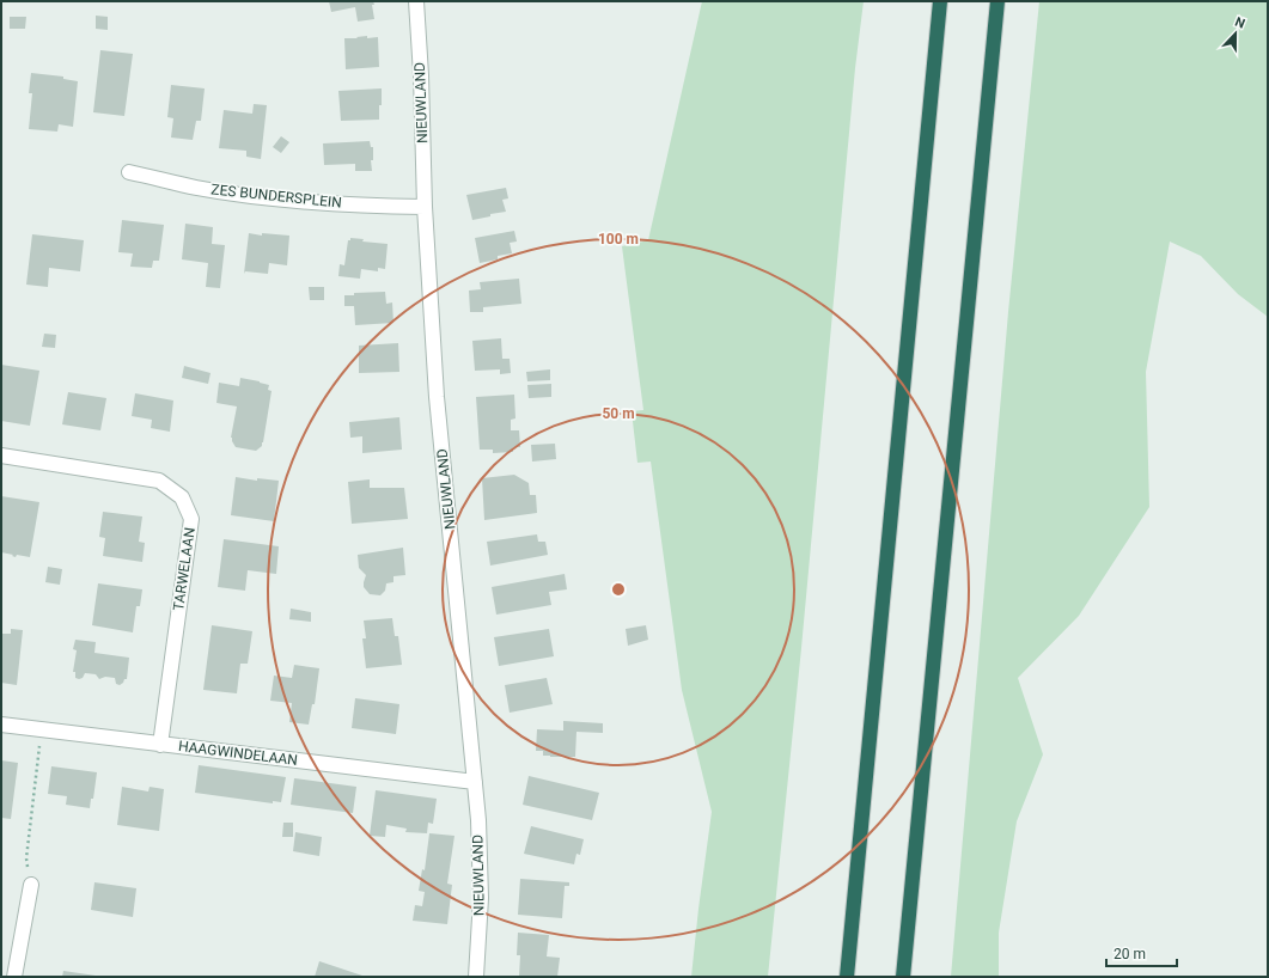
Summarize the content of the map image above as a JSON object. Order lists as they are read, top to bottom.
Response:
{
  "streets": {
    "street": [
      "NIEUWLAND",
      "ZES BUNDERSPLEIN",
      "TARWELAAN",
      "HAAGWINDELAAN"
    ]
  },
  "crossings": [
    ["NIEUWLAND", "ZES BUNDERSPLEIN"],
    ["NIEUWLAND", "HAAGWINDELAAN"],
    ["TARWELAAN", "HAAGWINDELAAN"]
  ],
  "scale_bar": "20 m",
  "north": "top",
  "rings": ["100 m", "50 m"]
}
